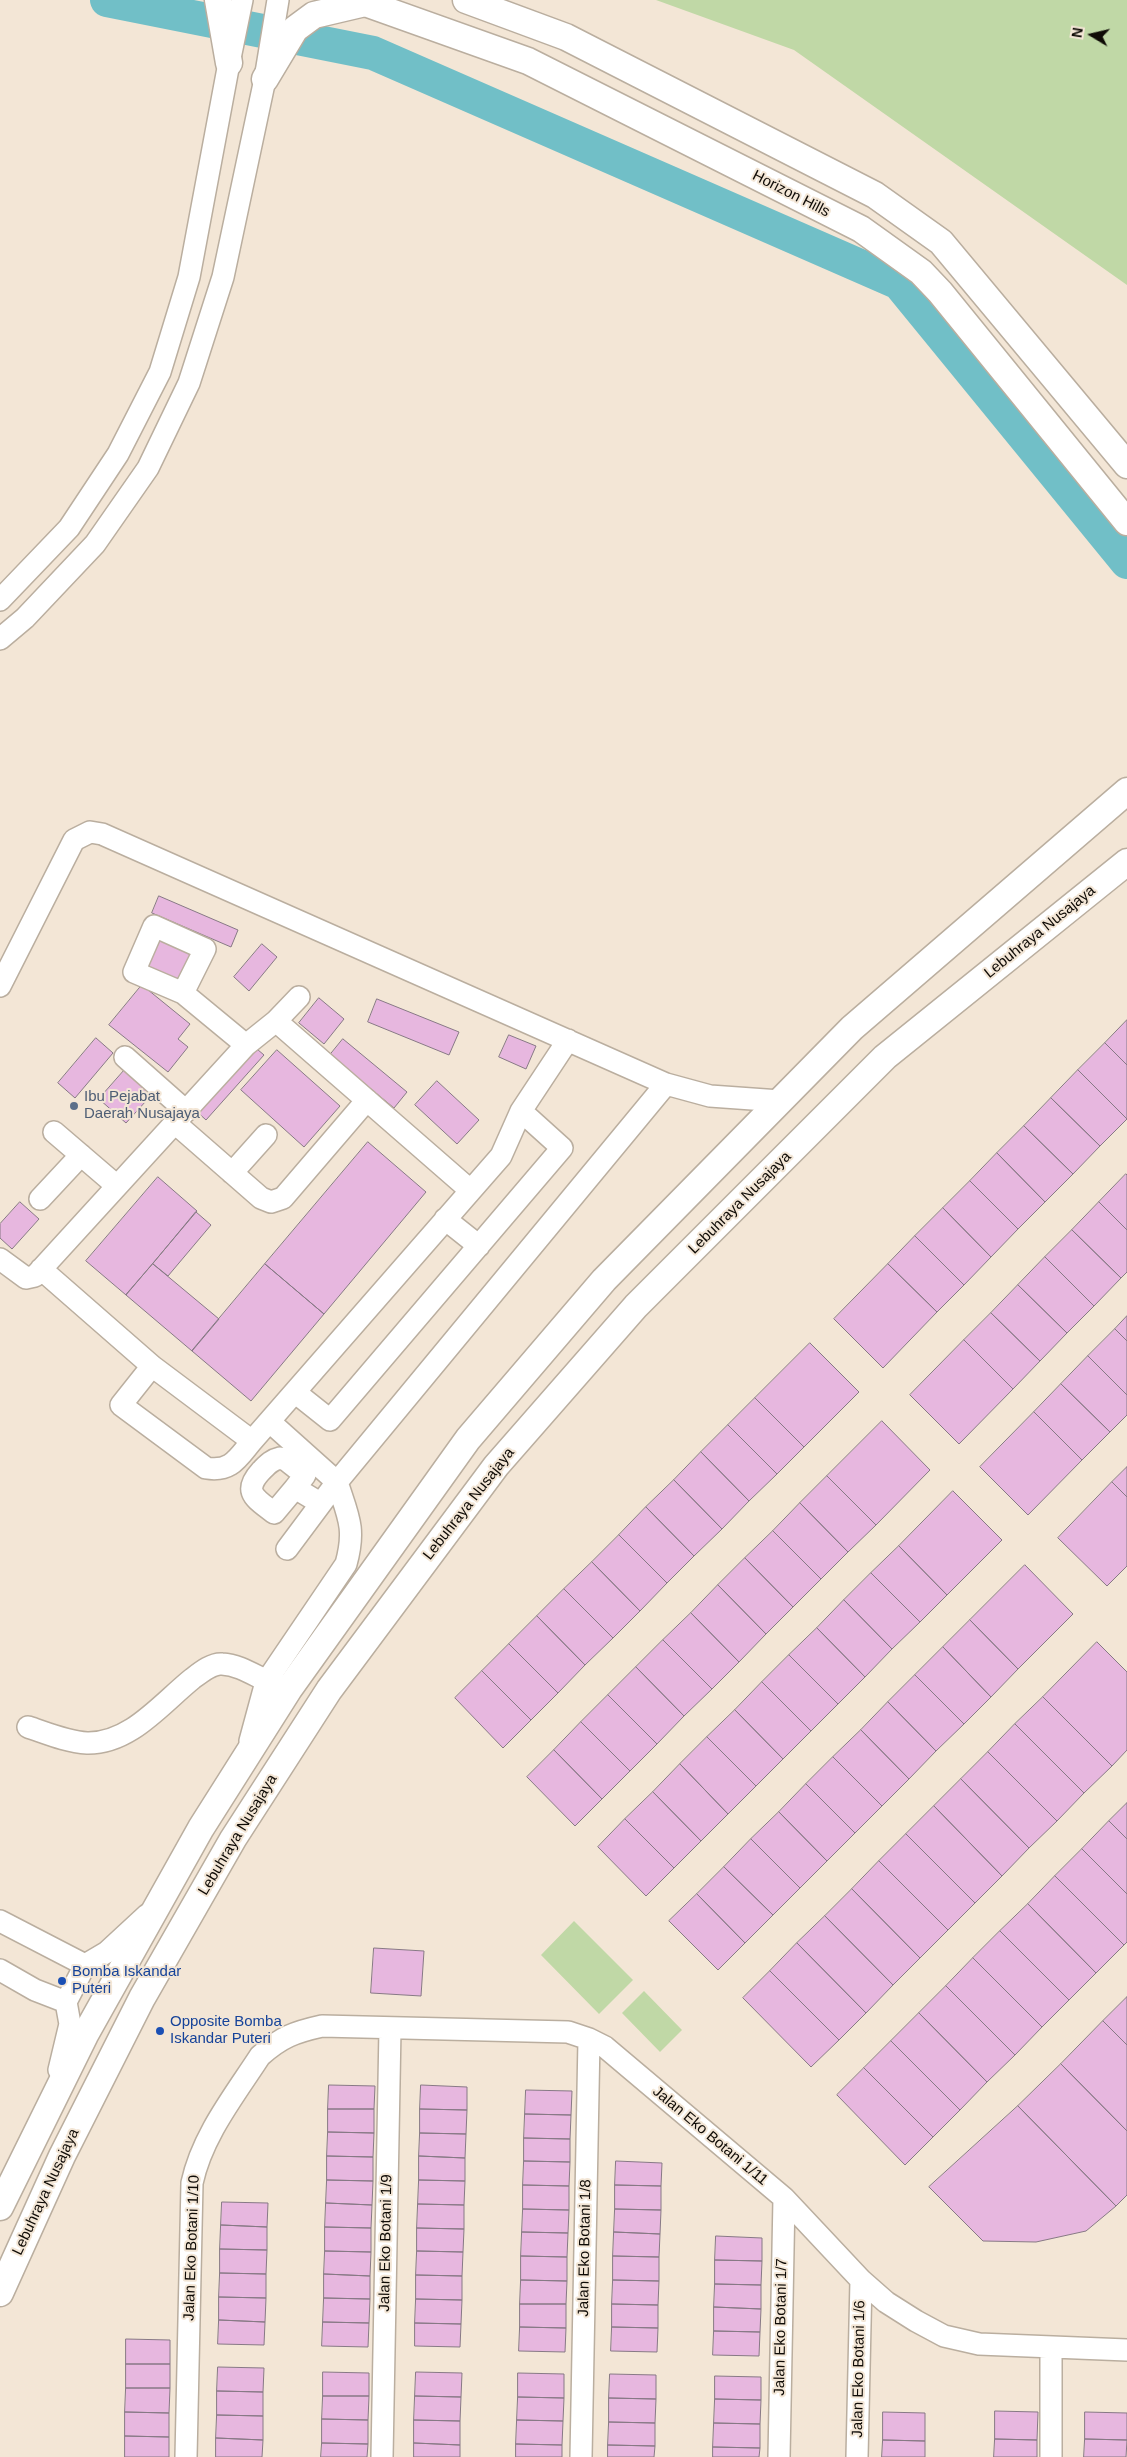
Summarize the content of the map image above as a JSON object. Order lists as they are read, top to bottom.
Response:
{
  "streets": {
    "main road": ["Horizon Hills", "Lebuhraya Nusajaya"],
    "street": [
      "Jalan Eko Botani 1/11",
      "Jalan Eko Botani 1/9",
      "Jalan Eko Botani 1/10",
      "Jalan Eko Botani 1/8",
      "Jalan Eko Botani 1/7",
      "Jalan Eko Botani 1/6"
    ]
  },
  "crossings": [
    ["Jalan Eko Botani 1/11", "Jalan Eko Botani 1/9"],
    ["Jalan Eko Botani 1/11", "Jalan Eko Botani 1/10"],
    ["Jalan Eko Botani 1/11", "Jalan Eko Botani 1/8"],
    ["Jalan Eko Botani 1/11", "Jalan Eko Botani 1/7"],
    ["Jalan Eko Botani 1/11", "Jalan Eko Botani 1/6"]
  ],
  "places": ["Ibu Pejabat Daerah Nusajaya", "Bomba Iskandar Puteri", "Opposite Bomba Iskandar Puteri"],
  "north": "left"
}
